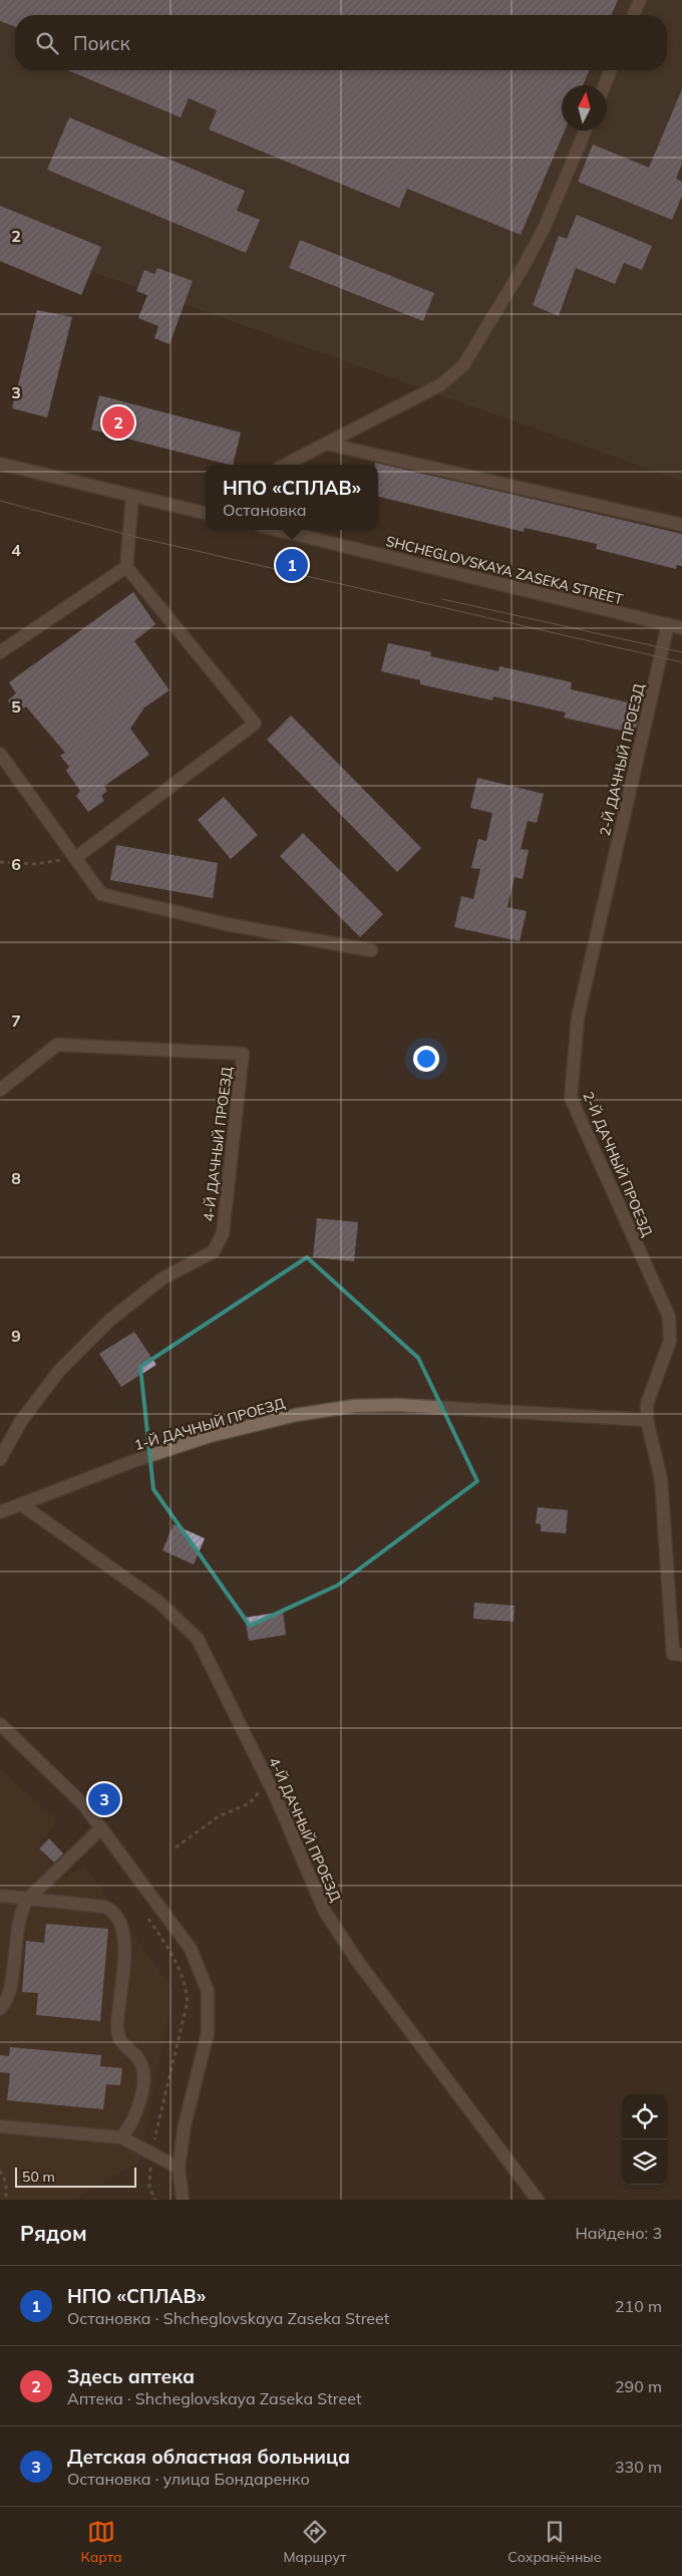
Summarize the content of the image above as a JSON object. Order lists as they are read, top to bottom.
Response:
{
  "streets": {
    "street": [
      "SHCHEGLOVSKAYA ZASEKA STREET",
      "2-Й ДАЧНЫЙ ПРОЕЗД",
      "4-Й ДАЧНЫЙ ПРОЕЗД",
      "1-Й ДАЧНЫЙ ПРОЕЗД"
    ]
  },
  "crossings": [
    ["SHCHEGLOVSKAYA ZASEKA STREET", "2-Й ДАЧНЫЙ ПРОЕЗД"],
    ["2-Й ДАЧНЫЙ ПРОЕЗД", "1-Й ДАЧНЫЙ ПРОЕЗД"],
    ["4-Й ДАЧНЫЙ ПРОЕЗД", "1-Й ДАЧНЫЙ ПРОЕЗД"]
  ],
  "scale_bar": "50 m",
  "north": "top",
  "page": {
    "search": "Поиск",
    "pins": ["2", "1", "3"],
    "popup": ["НПО «СПЛАВ»", "Остановка"],
    "scale": "50 m",
    "heading": ["Рядом", "Найдено: 3"],
    "list": [
      {
        "mark": "1",
        "name": "НПО «СПЛАВ»",
        "note": "Остановка · Shcheglovskaya Zaseka Street",
        "value": "210 m"
      },
      {
        "mark": "2",
        "name": "Здесь аптека",
        "note": "Аптека · Shcheglovskaya Zaseka Street",
        "value": "290 m"
      },
      {
        "mark": "3",
        "name": "Детская областная больница",
        "note": "Остановка · улица Бондаренко",
        "value": "330 m"
      }
    ],
    "nav": ["Карта", "Маршрут", "Сохранённые"]
  },
  "grid": {
    "rows": [
      "2",
      "3",
      "4",
      "5",
      "6",
      "7",
      "8",
      "9"
    ]
  }
}
